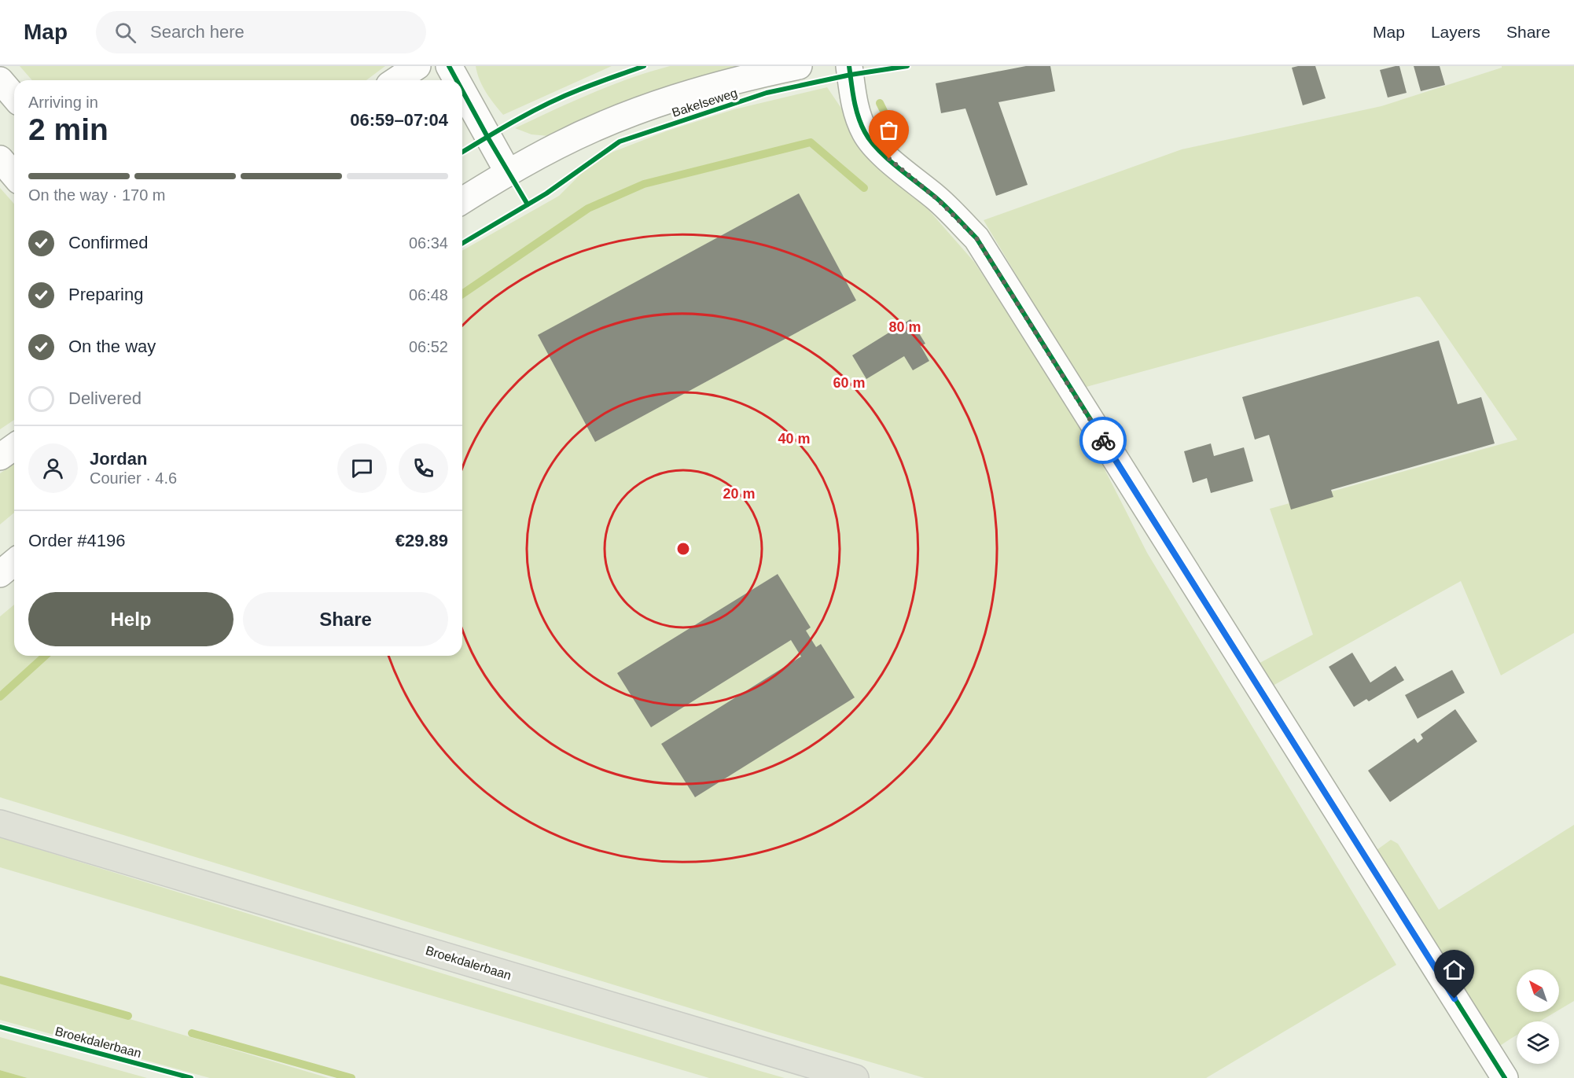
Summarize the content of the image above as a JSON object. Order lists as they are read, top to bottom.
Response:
{
  "streets": {
    "main road": ["Broekdalerbaan"],
    "street": ["Bakelseweg"]
  },
  "north": "top left",
  "page": {
    "header": "Map",
    "search": "Search here",
    "nav": ["Map", "Layers", "Share"],
    "heading": ["2 min", "Arriving in", "06:59–07:04"],
    "panel": [
      "Jordan",
      "Courier · 4.6",
      "Order #4196",
      "€29.89"
    ],
    "bar": "On the way · 170 m",
    "list": [
      ["Confirmed", "06:34"],
      ["Preparing", "06:48"],
      ["On the way", "06:52"],
      "Delivered"
    ],
    "buttons": ["Help", "Share"]
  },
  "rings": [
    "80 m",
    "60 m",
    "40 m",
    "20 m"
  ]
}
